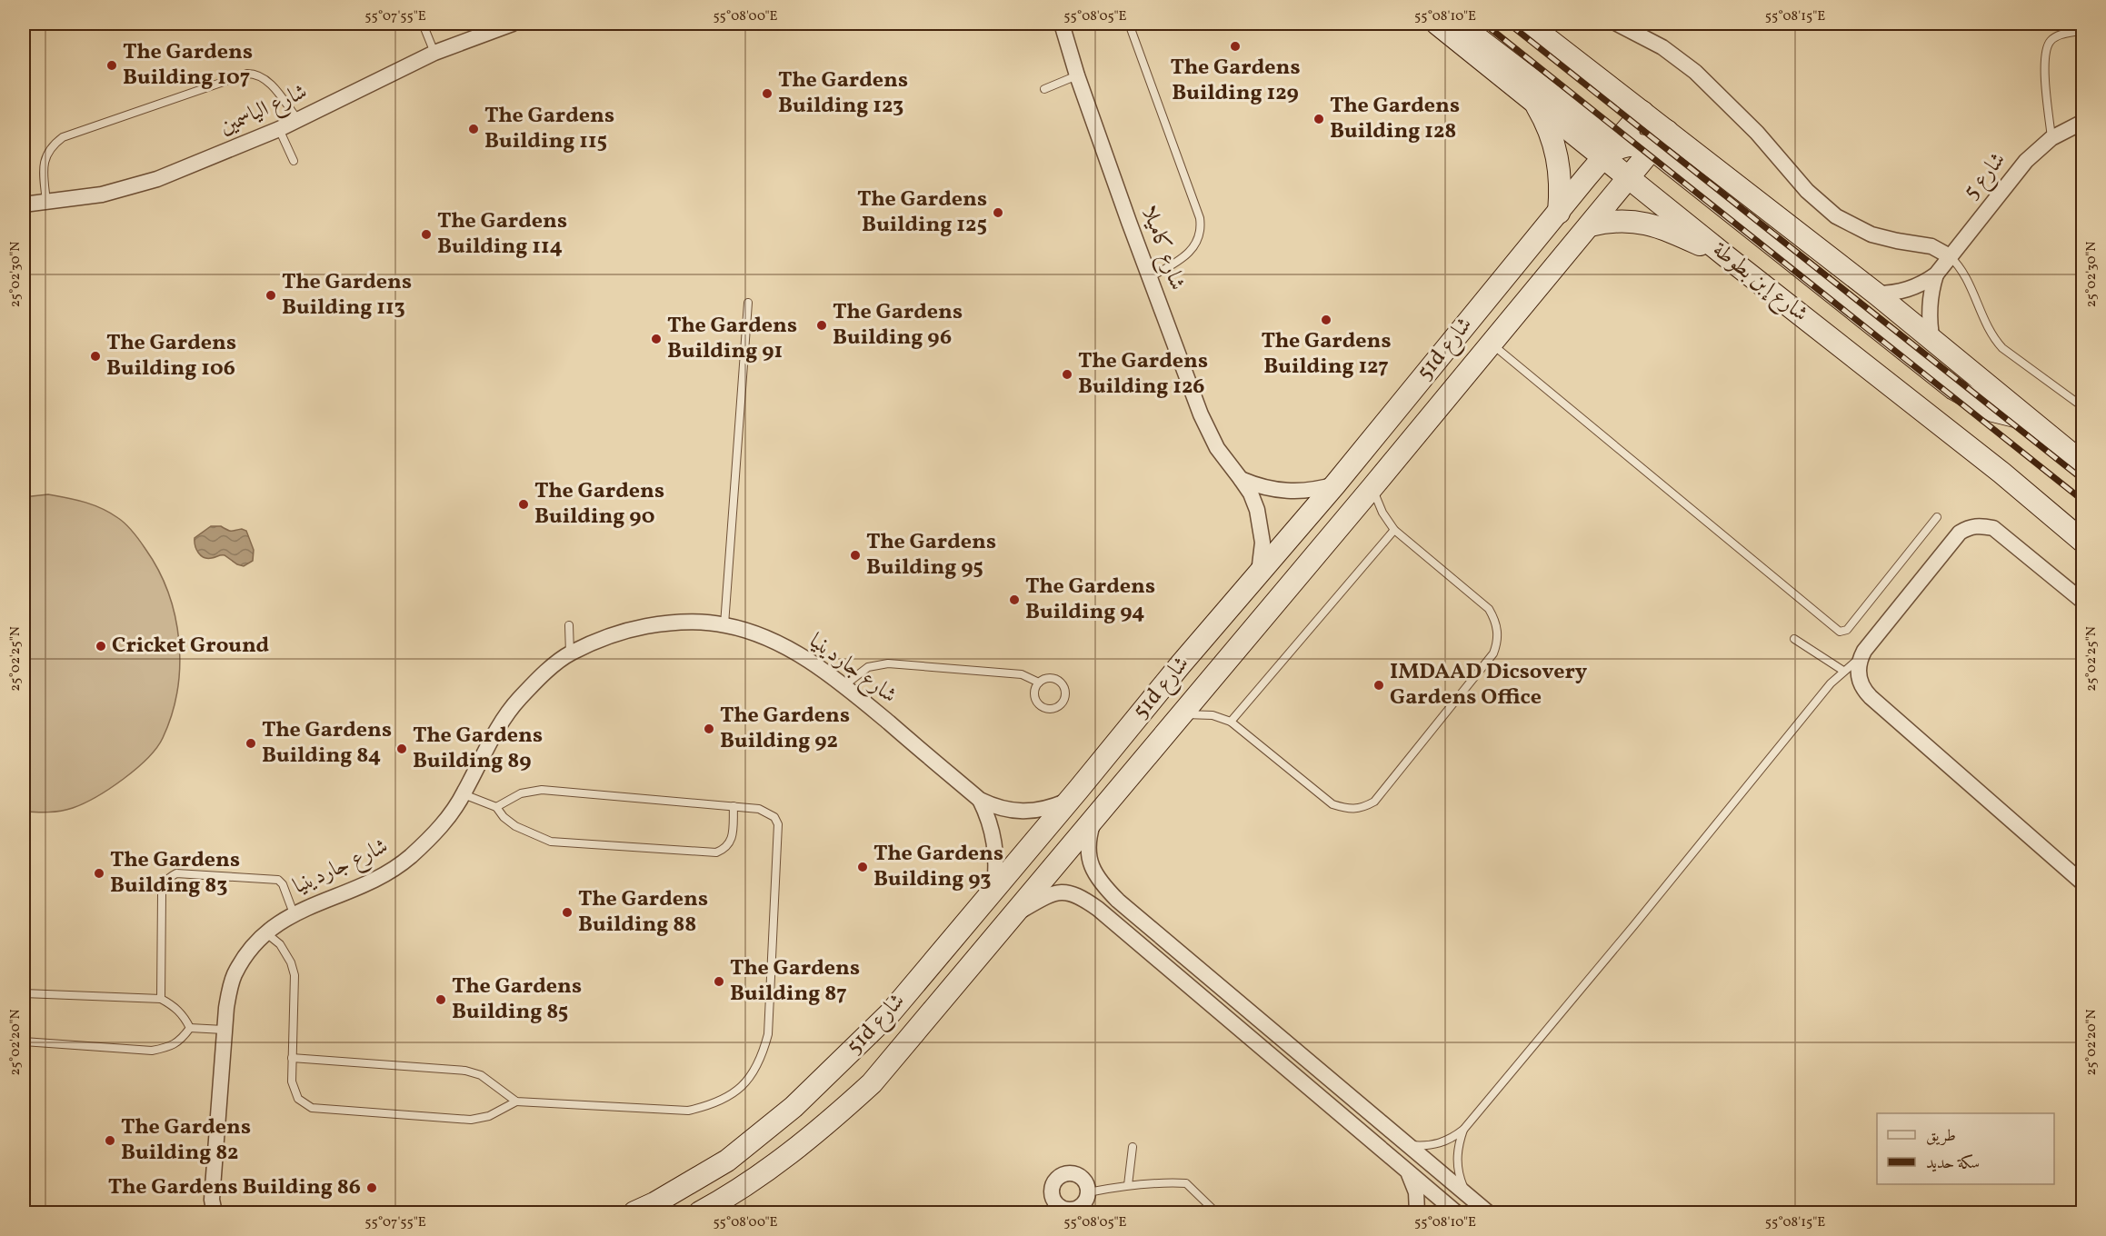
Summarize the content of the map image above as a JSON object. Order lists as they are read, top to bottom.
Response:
{
  "streets": {
    "street": [
      "شارع الياسمين",
      "شارع 5",
      "شارع كاميلا",
      "شارع إبن بطوطة",
      "51d شارع",
      "شارع جاردينيا"
    ]
  },
  "crossings": [
    ["شارع كاميلا", "51d شارع"],
    ["شارع إبن بطوطة", "51d شارع"],
    ["51d شارع", "شارع جاردينيا"]
  ],
  "places": [
    "The Gardens Building 129",
    "The Gardens Building 107",
    "The Gardens Building 123",
    "The Gardens Building 128",
    "The Gardens Building 115",
    "The Gardens Building 125",
    "The Gardens Building 114",
    "The Gardens Building 113",
    "The Gardens Building 127",
    "The Gardens Building 96",
    "The Gardens Building 91",
    "The Gardens Building 106",
    "The Gardens Building 126",
    "The Gardens Building 90",
    "The Gardens Building 95",
    "The Gardens Building 94",
    "Cricket Ground",
    "IMDAAD Dicsovery Gardens Office",
    "The Gardens Building 92",
    "The Gardens Building 84",
    "The Gardens Building 89",
    "The Gardens Building 93",
    "The Gardens Building 83",
    "The Gardens Building 88",
    "The Gardens Building 87",
    "The Gardens Building 85",
    "The Gardens Building 82",
    "The Gardens Building 86"
  ],
  "legend": ["طريق", "سكة حديد"],
  "coordinates": [
    "55°07'55\"E",
    "55°08'00\"E",
    "55°08'05\"E",
    "55°08'10\"E",
    "55°08'15\"E",
    "25°02'30\"N",
    "25°02'25\"N",
    "25°02'20\"N"
  ]
}
